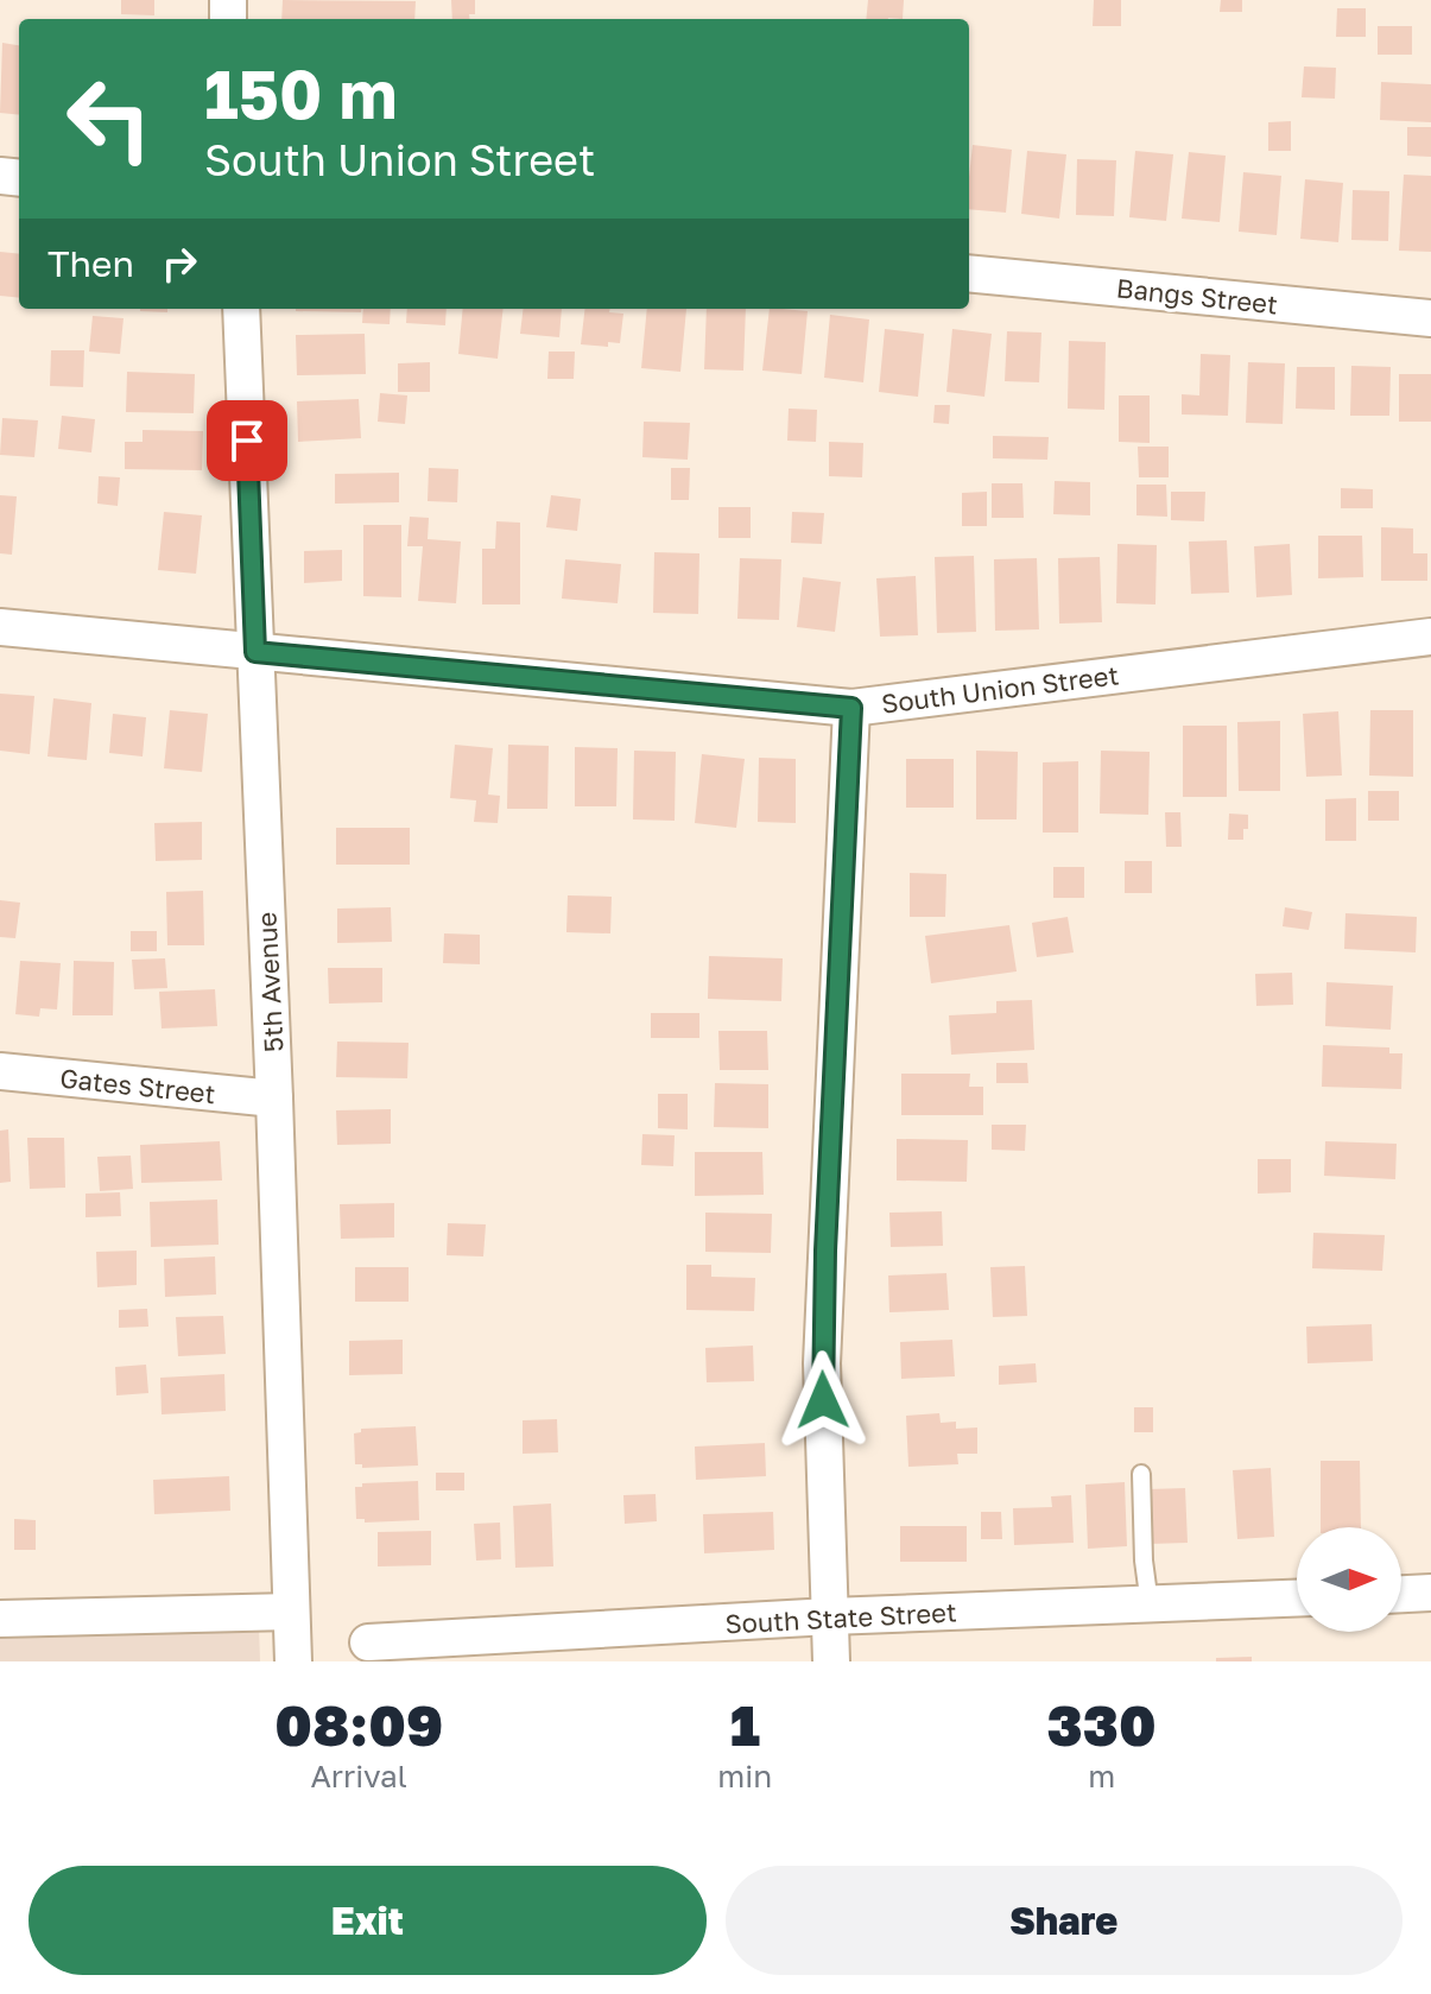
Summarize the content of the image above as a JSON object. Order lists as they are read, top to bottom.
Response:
{
  "streets": {
    "street": [
      "Bangs Street",
      "South Union Street",
      "5th Avenue",
      "Gates Street",
      "South State Street"
    ]
  },
  "crossings": [
    ["South Union Street", "5th Avenue"],
    ["5th Avenue", "Gates Street"]
  ],
  "north": "right",
  "page": {
    "turn": ["150 m", "South Union Street"],
    "then": "Then",
    "eta": [
      "08:09",
      "Arrival",
      "1",
      "min",
      "330",
      "m"
    ],
    "buttons": ["Exit", "Share"]
  }
}
